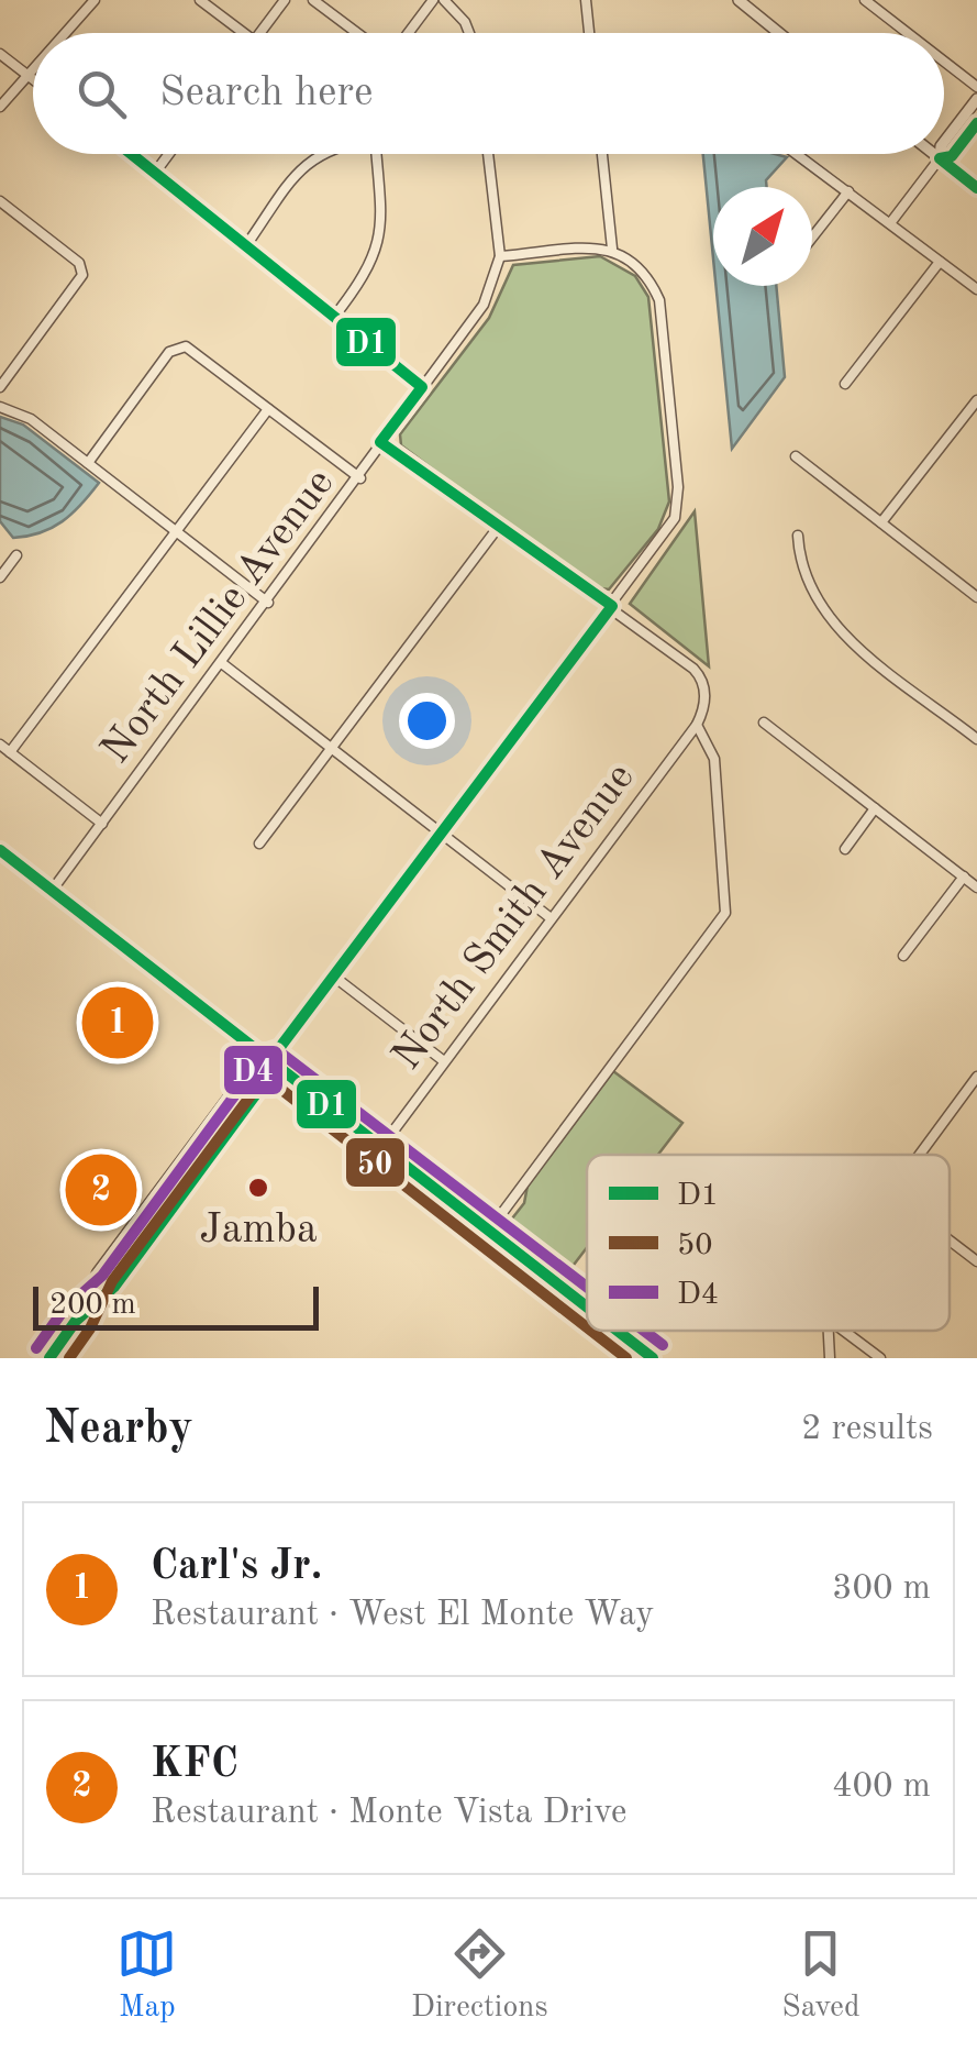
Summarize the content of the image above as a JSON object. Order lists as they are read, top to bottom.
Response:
{
  "streets": {
    "street": ["North Lillie Avenue", "North Smith Avenue"]
  },
  "places": ["Jamba"],
  "lines": ["transit line D1", "transit line D4", "transit line 50"],
  "legend": ["D1", "50", "D4"],
  "scale_bar": "200 m",
  "north": "top right",
  "page": {
    "search": "Search here",
    "pins": ["1", "2"],
    "scale": "200 m",
    "heading": ["Nearby", "2 results"],
    "list": [
      {
        "mark": "1",
        "name": "Carl's Jr.",
        "note": "Restaurant · West El Monte Way",
        "value": "300 m"
      },
      {
        "mark": "2",
        "name": "KFC",
        "note": "Restaurant · Monte Vista Drive",
        "value": "400 m"
      }
    ],
    "nav": ["Map", "Directions", "Saved"]
  }
}
